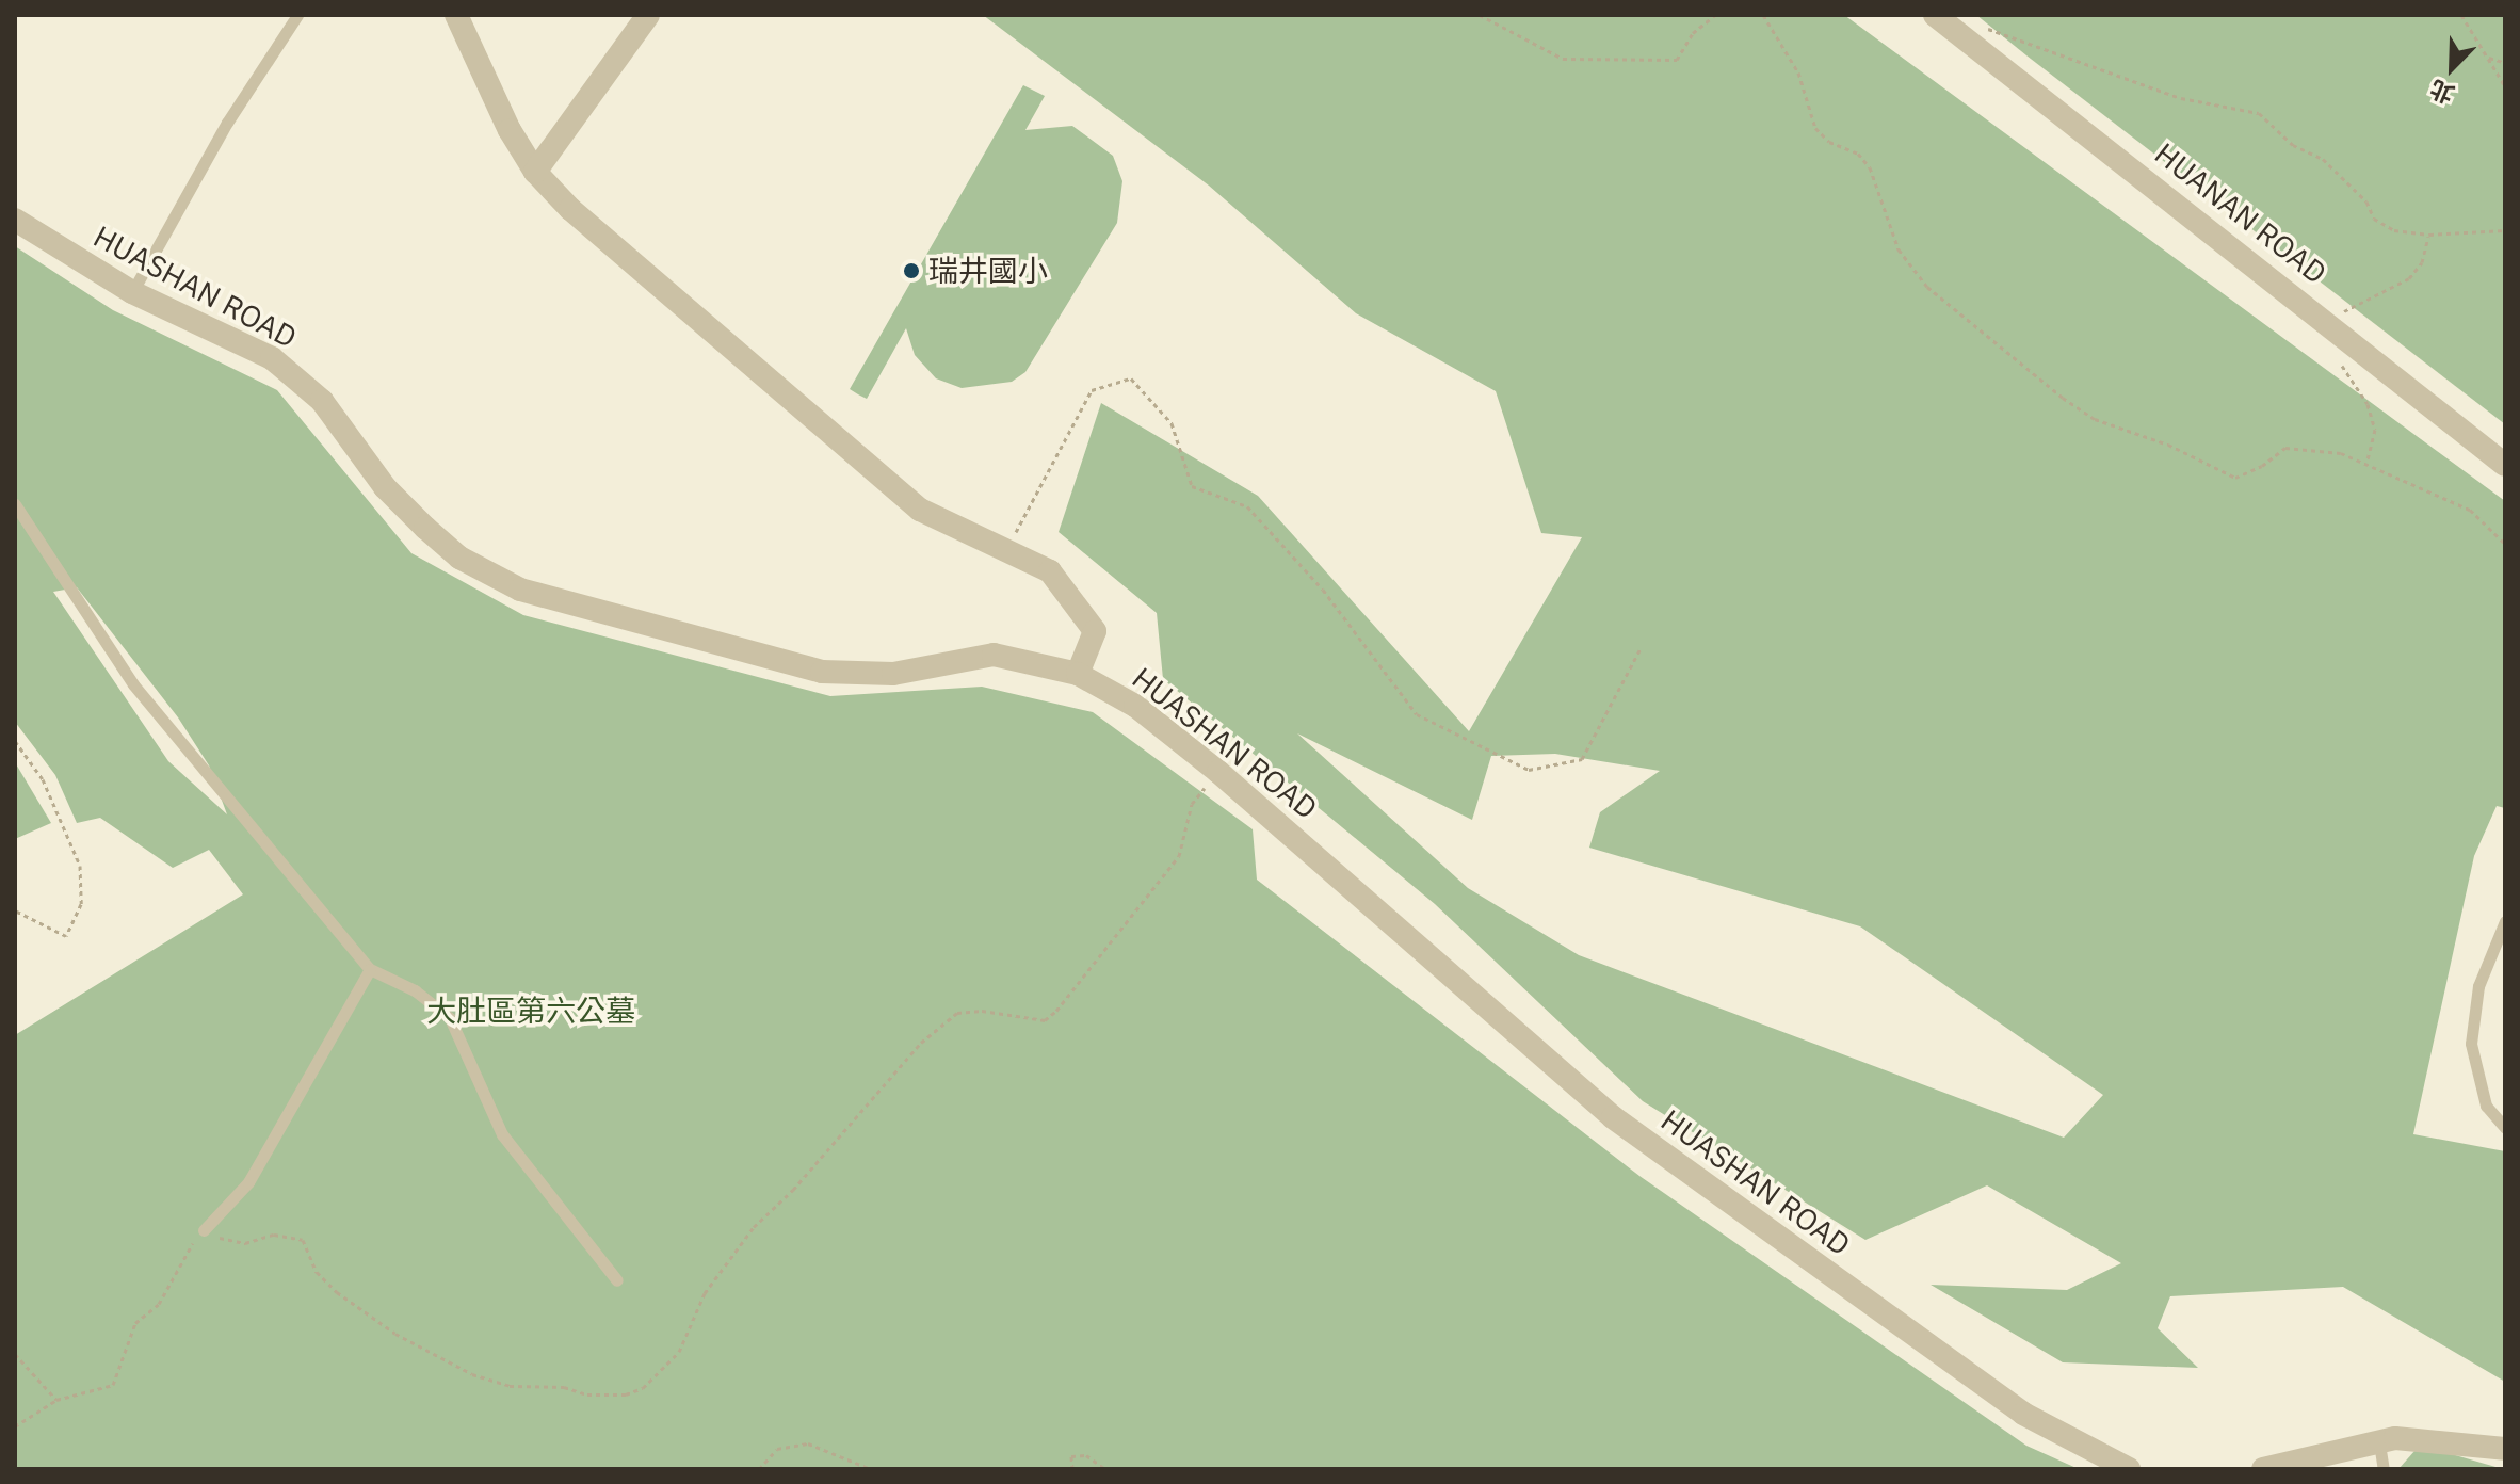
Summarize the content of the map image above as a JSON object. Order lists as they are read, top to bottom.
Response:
{
  "streets": {
    "street": ["HUANAN ROAD", "HUASHAN ROAD"]
  },
  "parks": ["大肚區第六公墓"],
  "places": ["瑞井國小"],
  "north": "bottom left"
}
